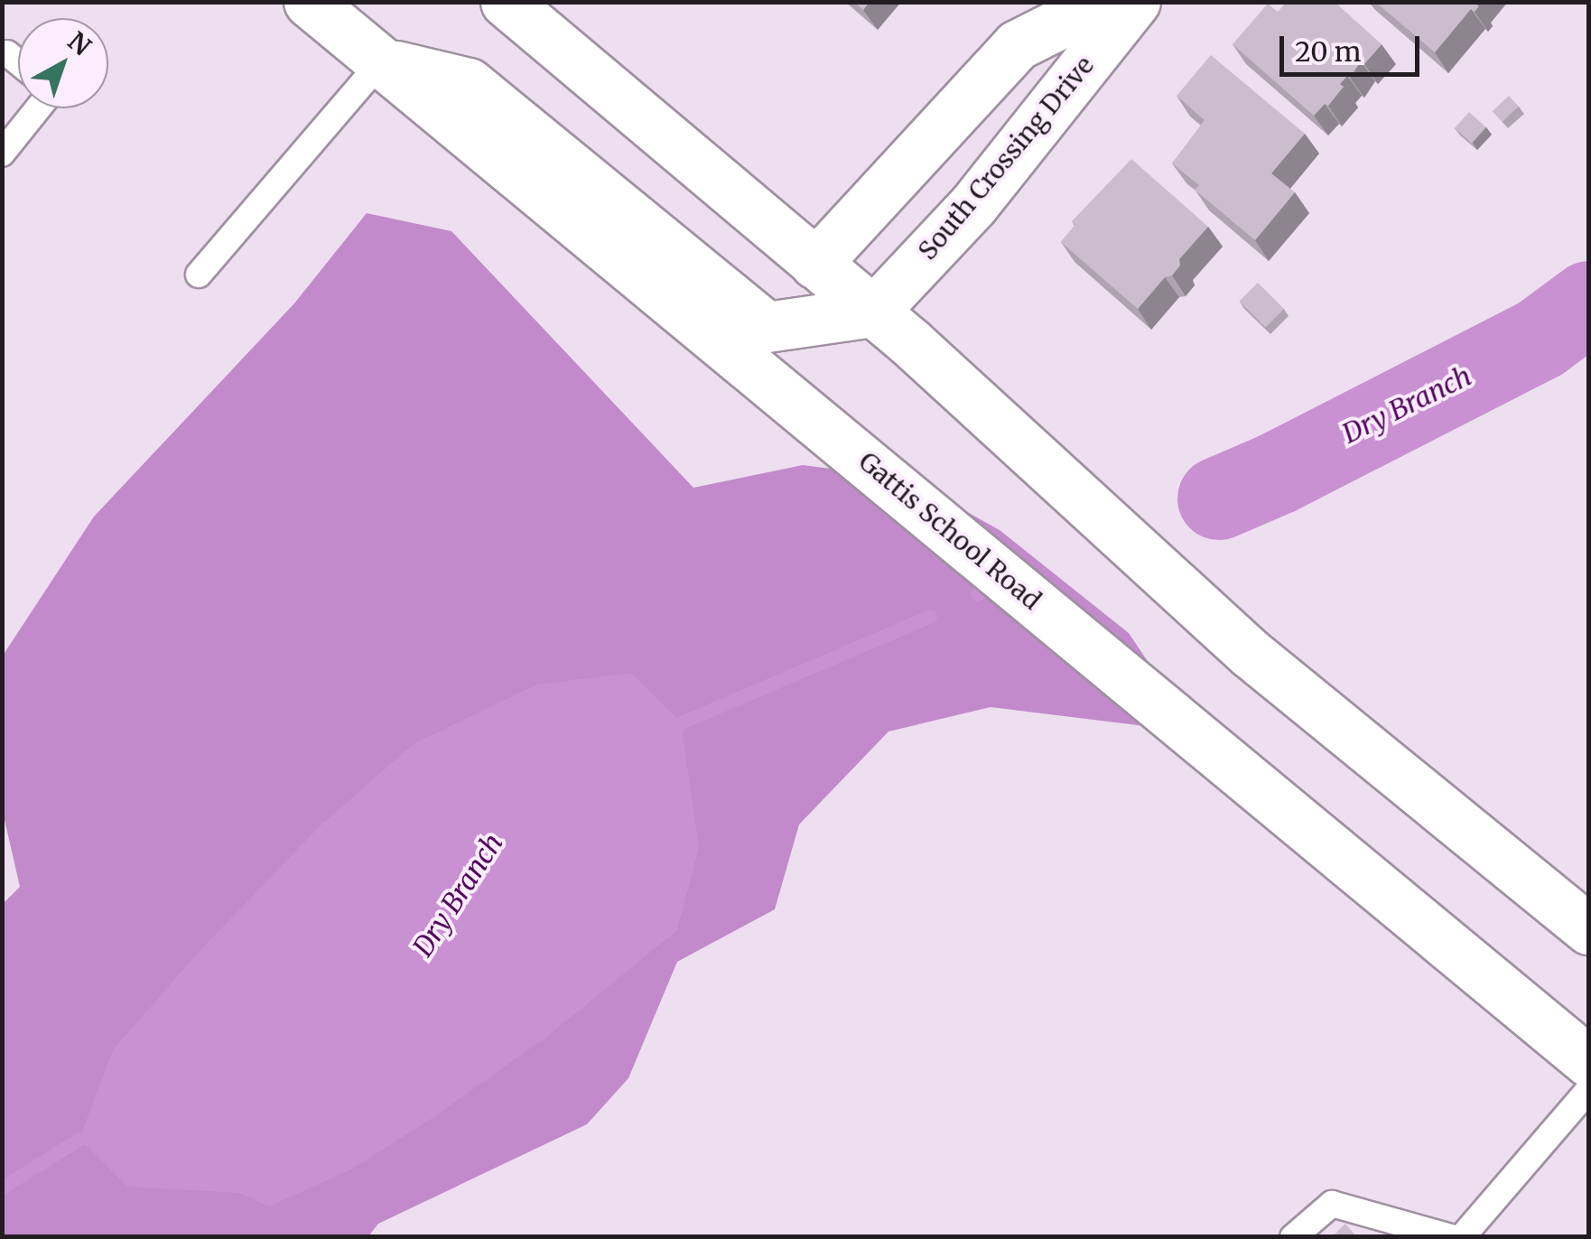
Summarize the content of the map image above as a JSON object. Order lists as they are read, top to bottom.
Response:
{
  "streets": {
    "main road": ["South Crossing Drive", "Gattis School Road"]
  },
  "water": ["Dry Branch"],
  "scale_bar": "20 m",
  "north": "top right"
}
